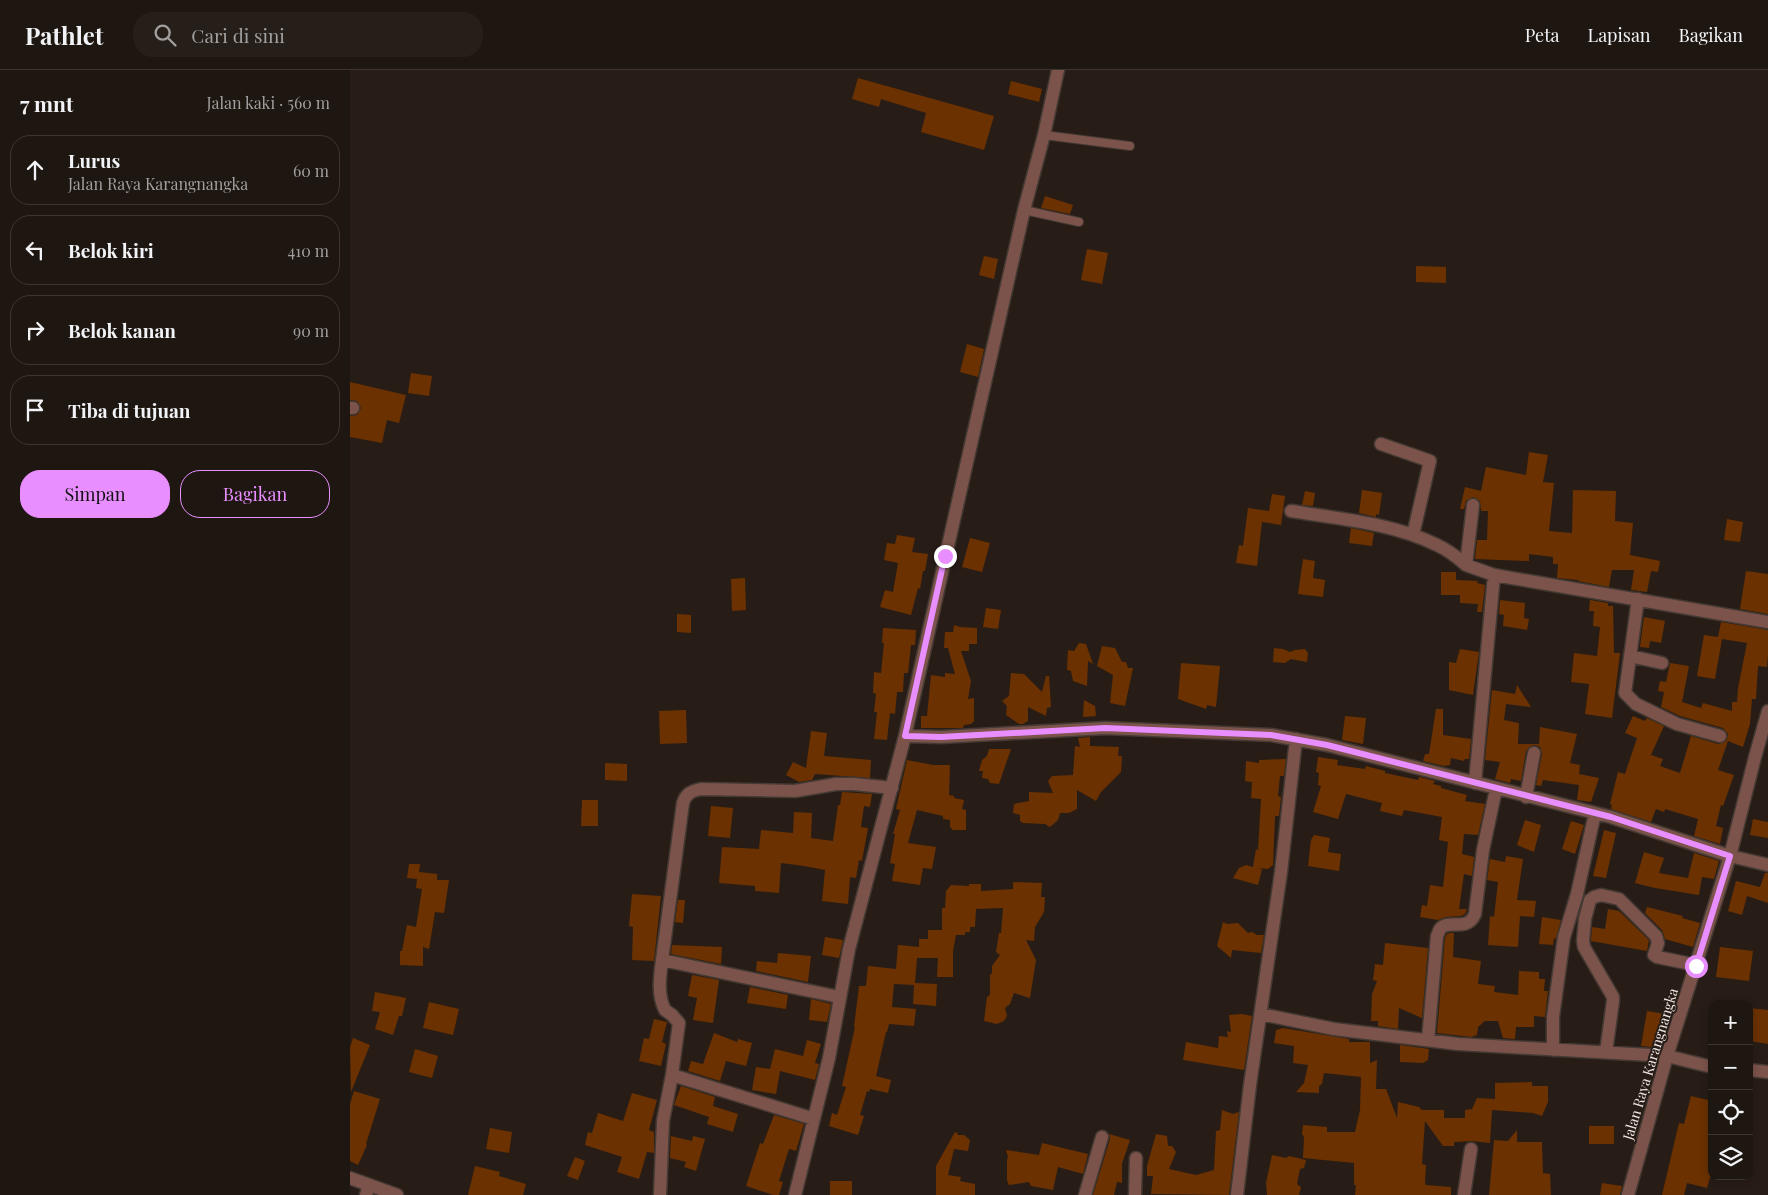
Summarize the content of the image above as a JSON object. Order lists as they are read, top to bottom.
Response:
{
  "streets": {
    "street": ["Jalan Raya Karangnangka"]
  },
  "page": {
    "header": "Pathlet",
    "search": "Cari di sini",
    "nav": ["Peta", "Lapisan", "Bagikan"],
    "heading": ["7 mnt", "Jalan kaki · 560 m"],
    "list": [
      ["Lurus", "Jalan Raya Karangnangka", "60 m"],
      ["Belok kiri", "410 m"],
      ["Belok kanan", "90 m"],
      "Tiba di tujuan"
    ],
    "buttons": ["Simpan", "Bagikan"],
    "map_buttons": ["+", "−"]
  }
}
